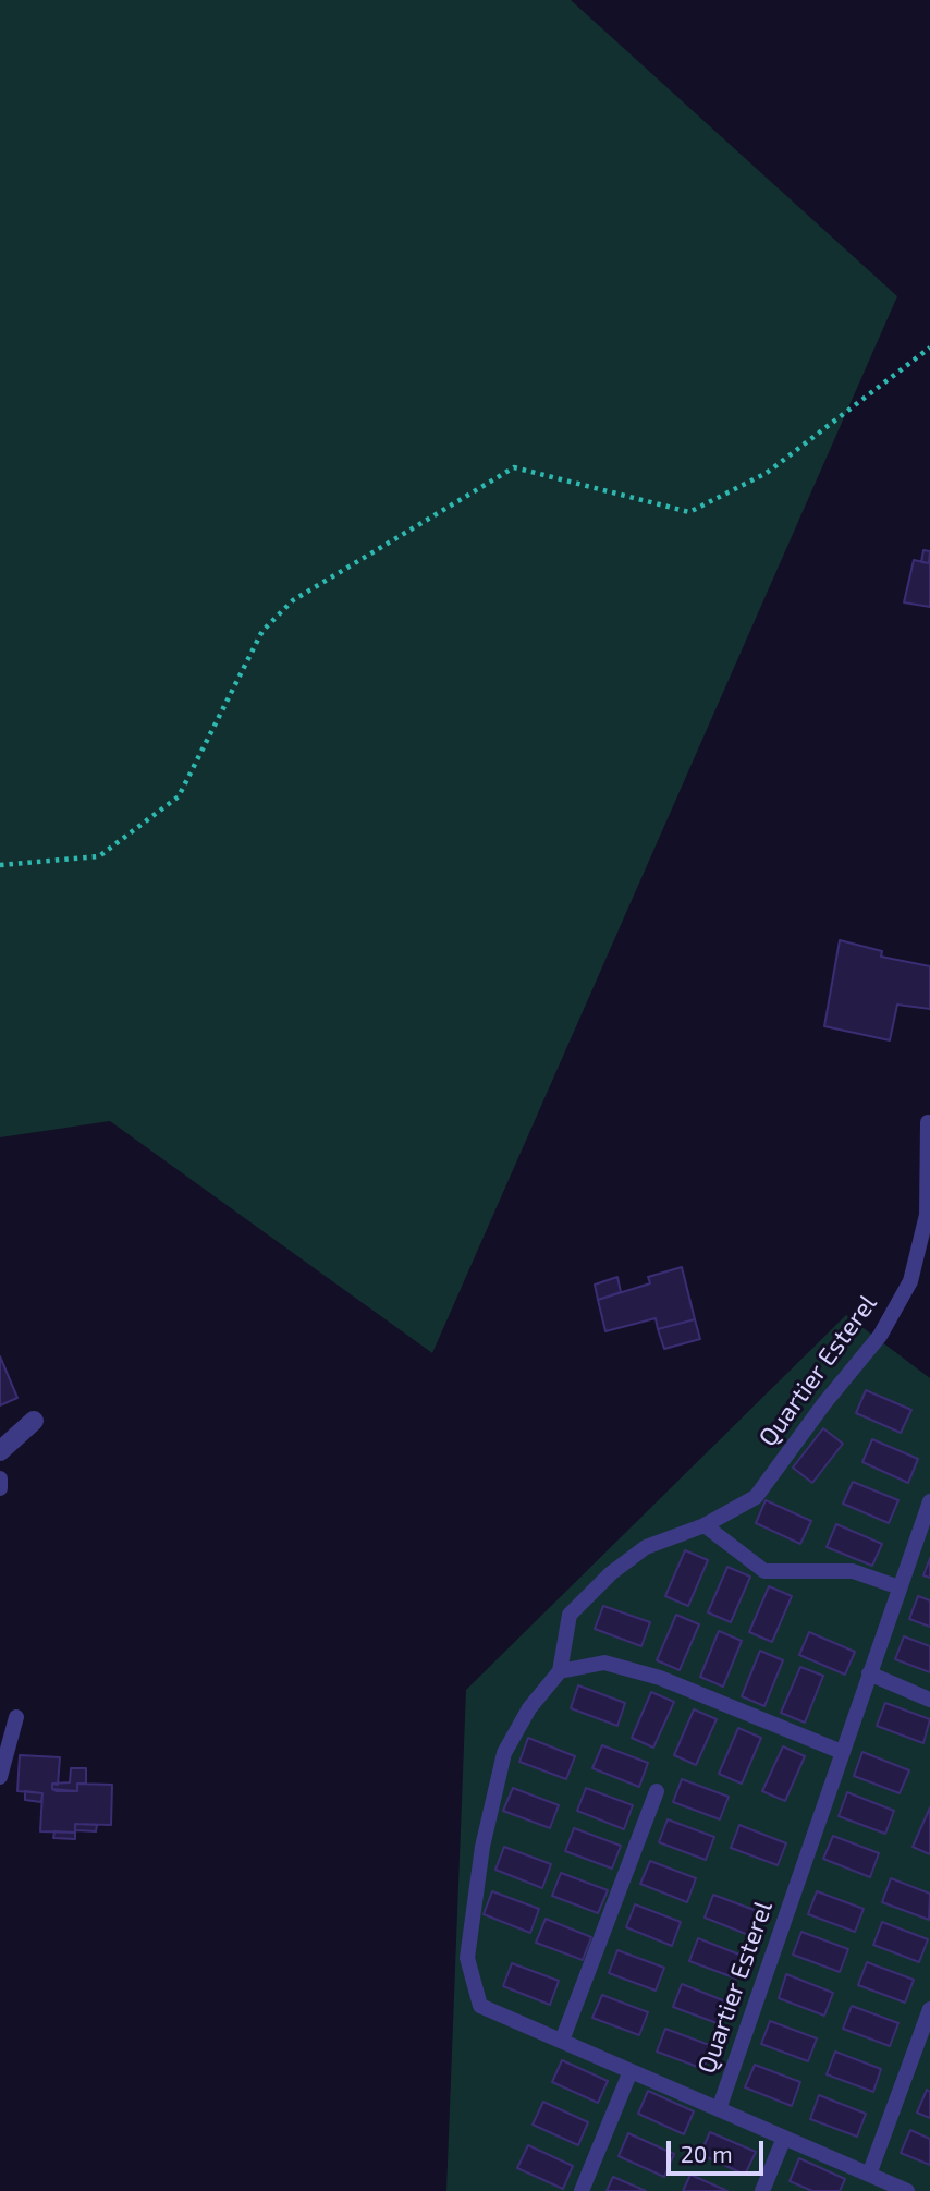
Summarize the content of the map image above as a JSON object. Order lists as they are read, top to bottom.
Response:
{
  "streets": {
    "lane": ["Quartier Esterel"]
  },
  "scale_bar": "20 m"
}
